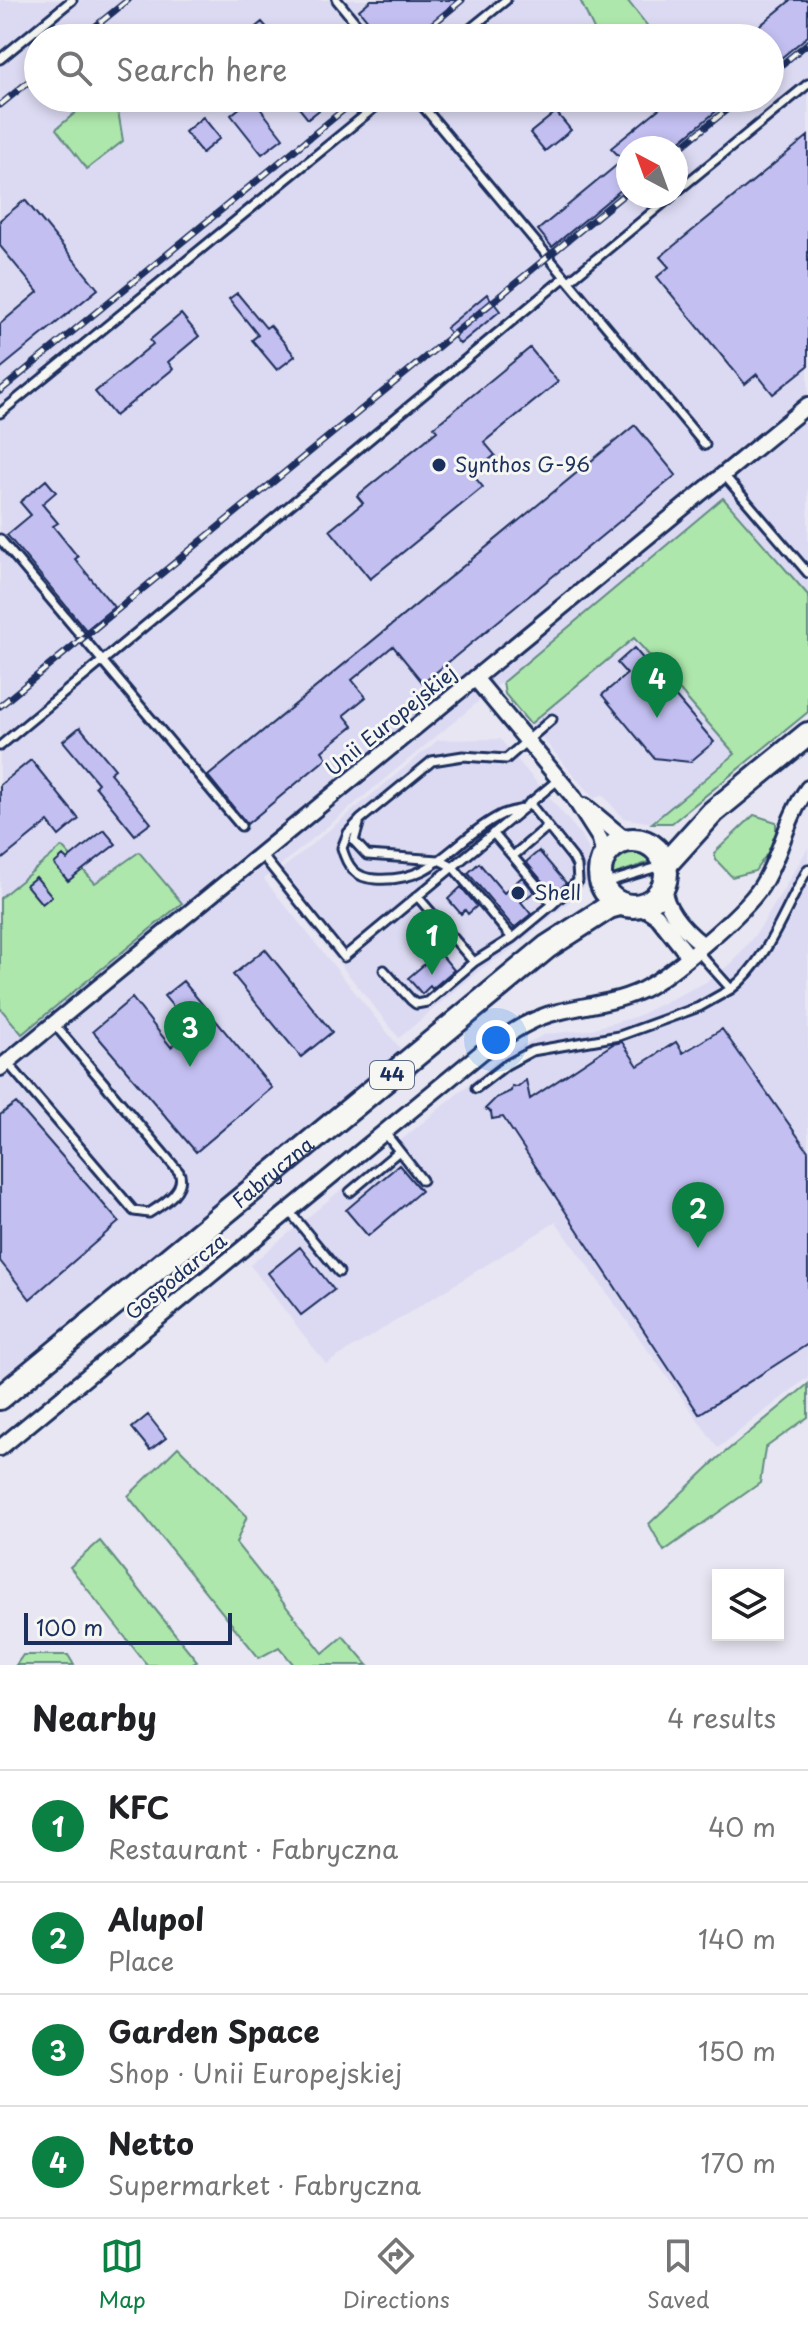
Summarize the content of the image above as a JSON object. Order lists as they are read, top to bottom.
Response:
{
  "streets": {
    "main road": ["44", "Fabryczna"],
    "street": ["Unii Europejskiej", "Gospodarcza"]
  },
  "crossings": [
    ["44", "Fabryczna"]
  ],
  "places": ["Synthos G-96", "Shell"],
  "scale_bar": "100 m",
  "north": "top left",
  "page": {
    "search": "Search here",
    "pins": [
      "4",
      "1",
      "3",
      "2"
    ],
    "scale": "100 m",
    "heading": ["Nearby", "4 results"],
    "list": [
      {
        "mark": "1",
        "name": "KFC",
        "note": "Restaurant · Fabryczna",
        "value": "40 m"
      },
      {
        "mark": "2",
        "name": "Alupol",
        "note": "Place",
        "value": "140 m"
      },
      {
        "mark": "3",
        "name": "Garden Space",
        "note": "Shop · Unii Europejskiej",
        "value": "150 m"
      },
      {
        "mark": "4",
        "name": "Netto",
        "note": "Supermarket · Fabryczna",
        "value": "170 m"
      }
    ],
    "nav": ["Map", "Directions", "Saved"]
  }
}
